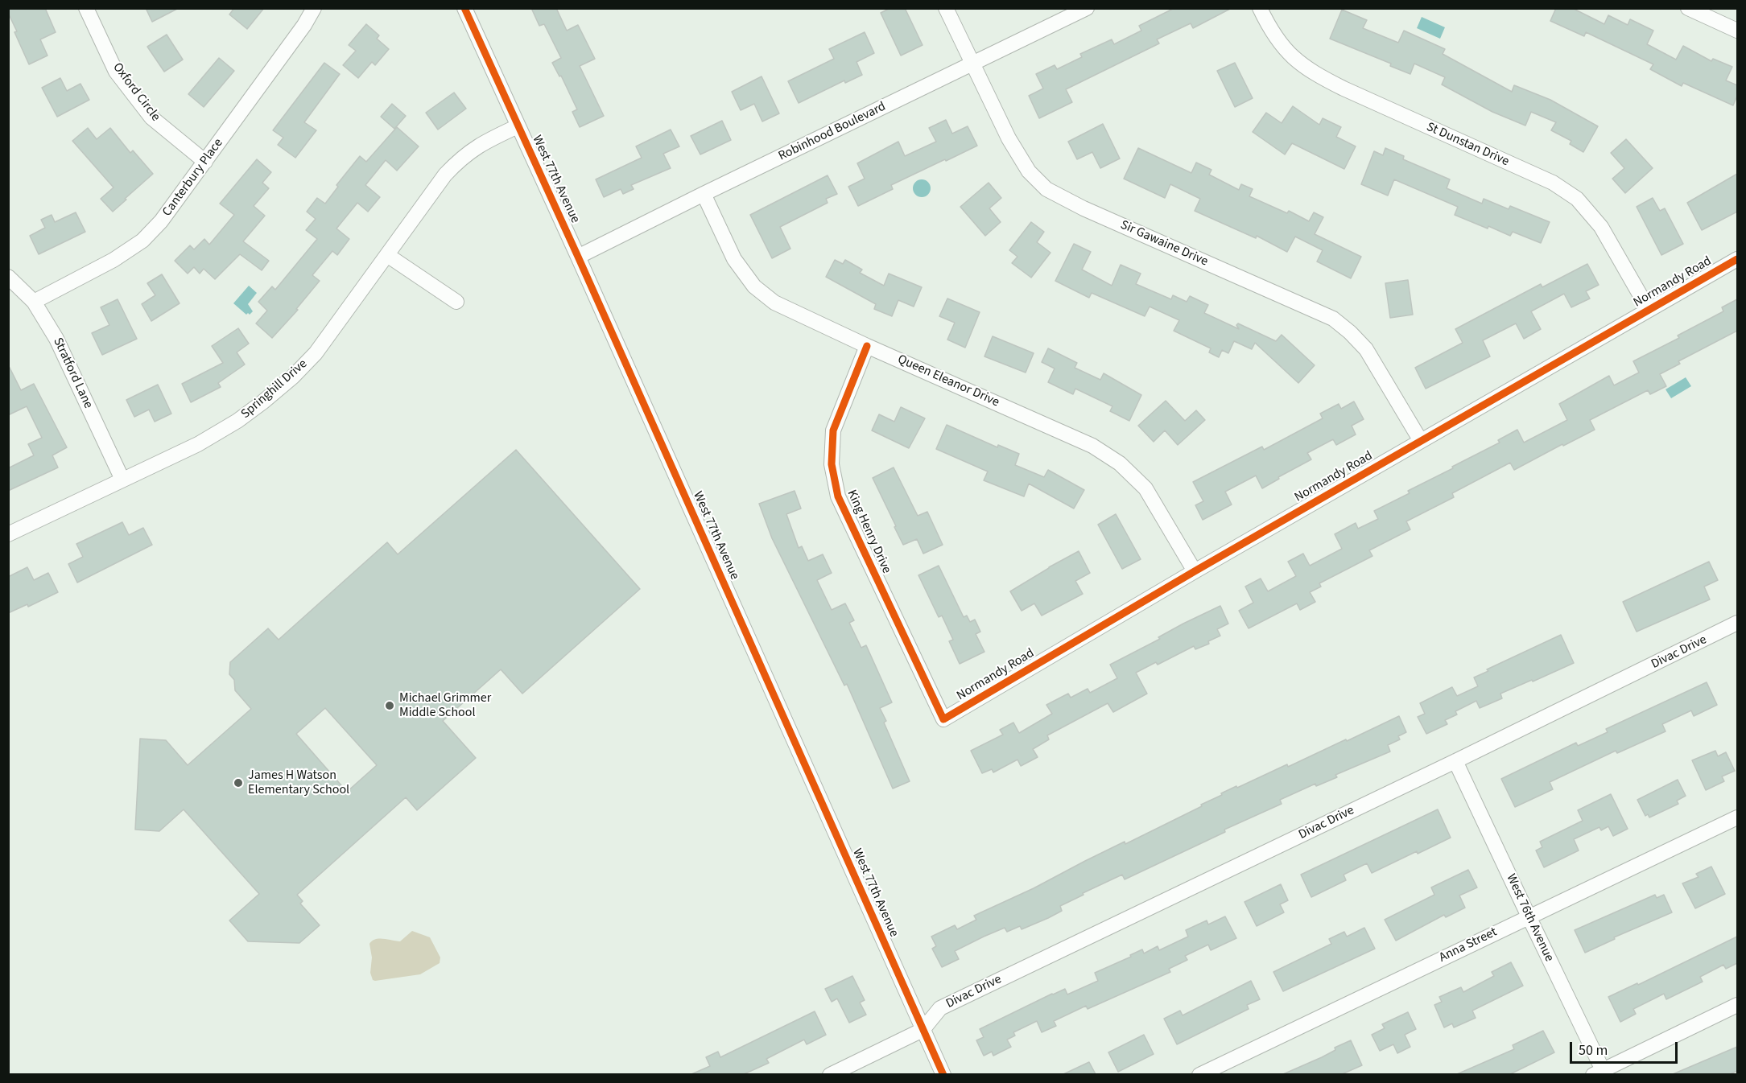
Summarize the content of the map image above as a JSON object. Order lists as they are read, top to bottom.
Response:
{
  "streets": {
    "street": [
      "Oxford Circle",
      "Robinhood Boulevard",
      "St Dunstan Drive",
      "Canterbury Place",
      "West 77th Avenue",
      "Sir Gawaine Drive",
      "Normandy Road",
      "Stratford Lane",
      "Queen Eleanor Drive",
      "Springhill Drive",
      "King Henry Drive",
      "Divac Drive",
      "West 76th Avenue",
      "Anna Street"
    ]
  },
  "crossings": [
    ["Oxford Circle", "Canterbury Place"],
    ["Robinhood Boulevard", "West 77th Avenue"],
    ["Robinhood Boulevard", "Sir Gawaine Drive"],
    ["Robinhood Boulevard", "Queen Eleanor Drive"],
    ["St Dunstan Drive", "Normandy Road"],
    ["Canterbury Place", "Stratford Lane"],
    ["West 77th Avenue", "Springhill Drive"],
    ["West 77th Avenue", "Divac Drive"],
    ["Sir Gawaine Drive", "Normandy Road"],
    ["Normandy Road", "Queen Eleanor Drive"],
    ["Normandy Road", "King Henry Drive"],
    ["Stratford Lane", "Springhill Drive"],
    ["Queen Eleanor Drive", "King Henry Drive"],
    ["Divac Drive", "West 76th Avenue"],
    ["West 76th Avenue", "Anna Street"]
  ],
  "places": ["Michael Grimmer Middle School", "James H Watson Elementary School"],
  "scale_bar": "50 m"
}
